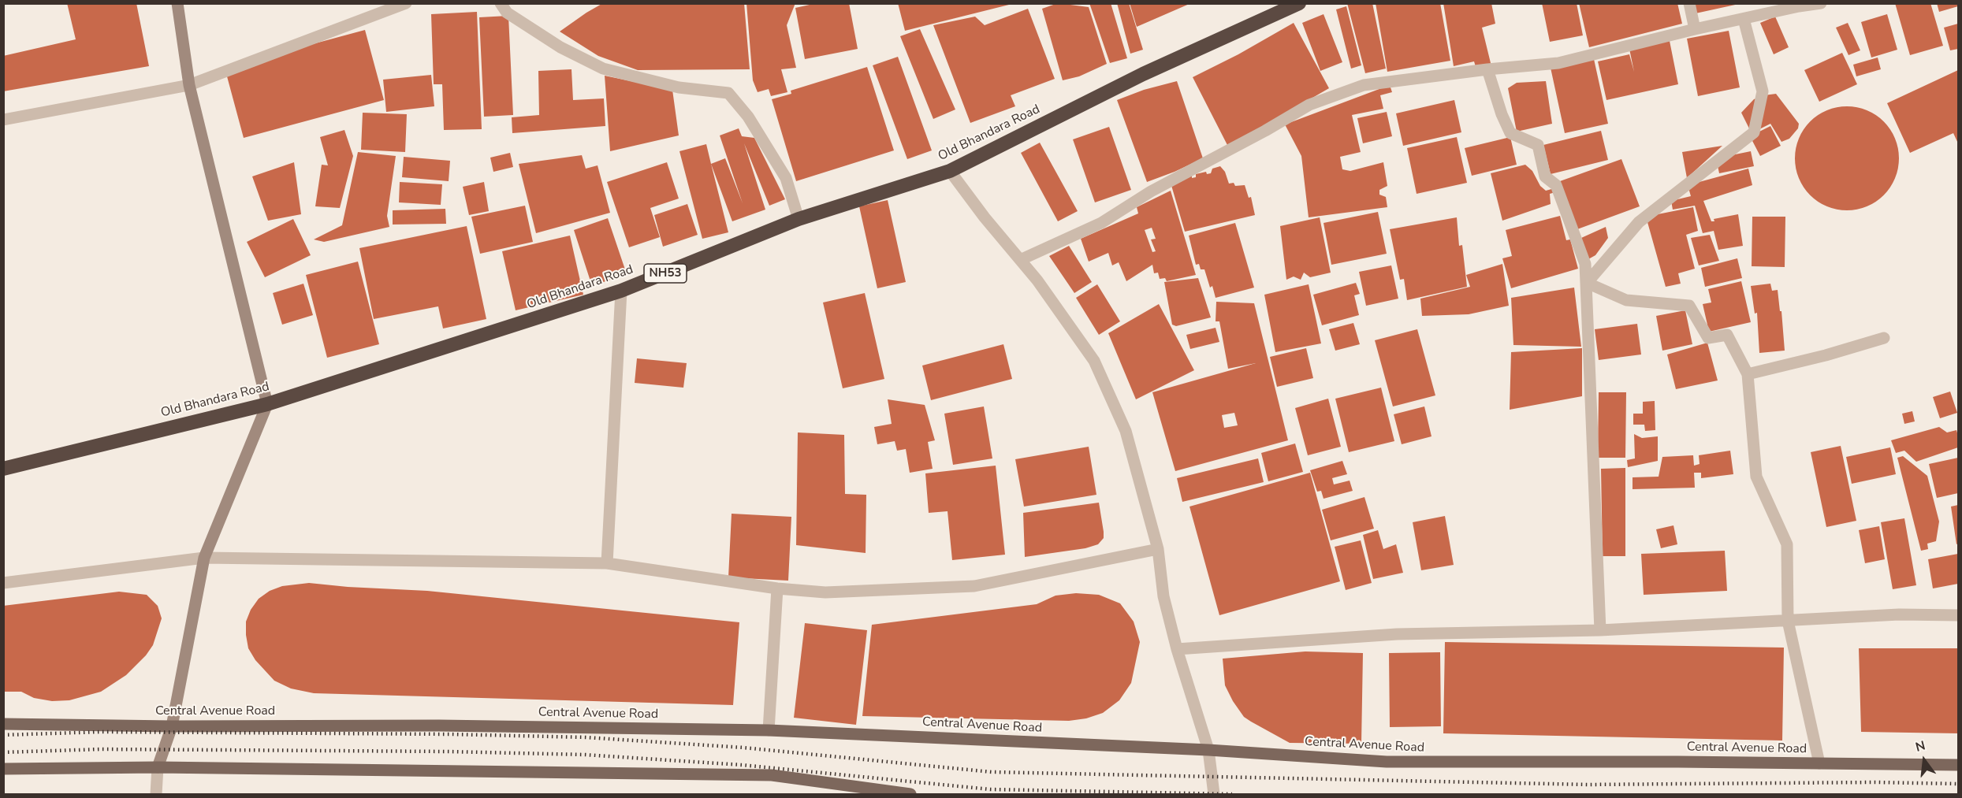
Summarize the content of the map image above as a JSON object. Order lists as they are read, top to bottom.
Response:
{
  "streets": {
    "highway": ["Old Bhandara Road", "NH53"],
    "main road": ["Central Avenue Road"]
  },
  "north": "top"
}
